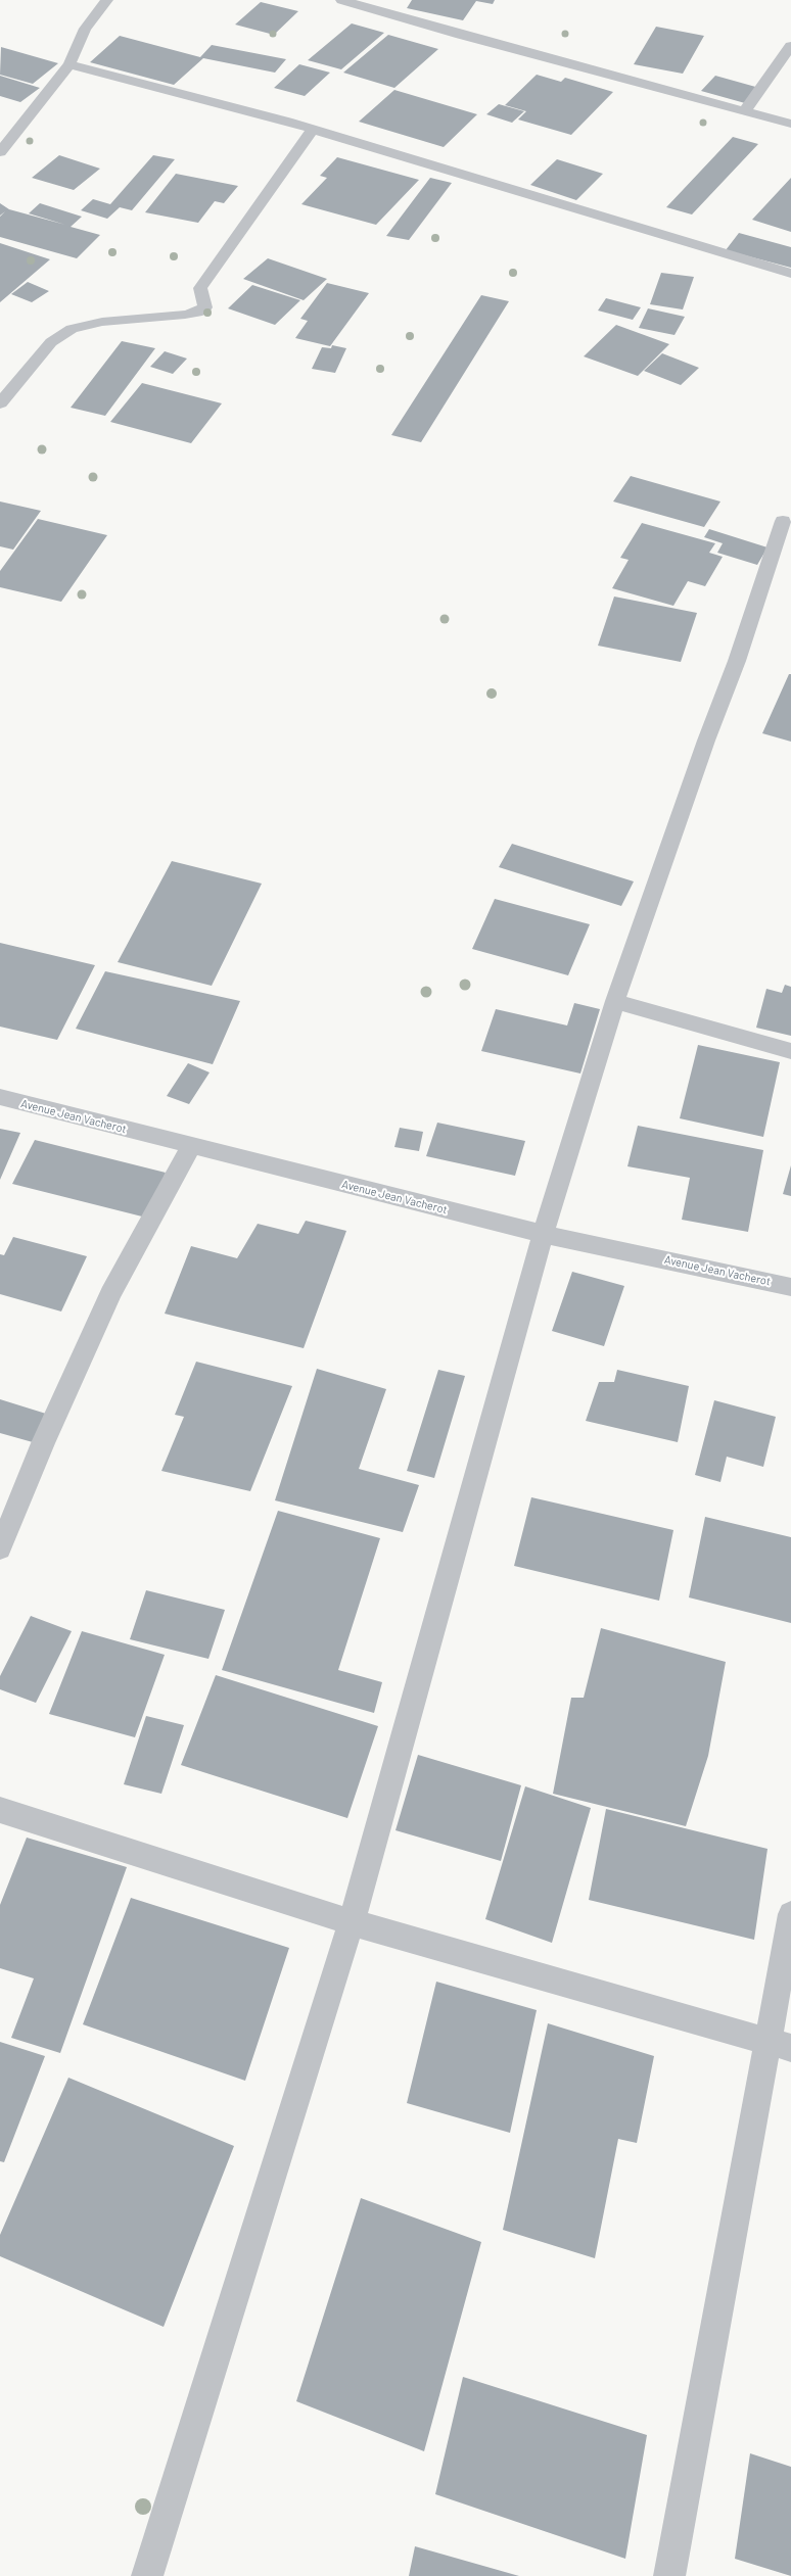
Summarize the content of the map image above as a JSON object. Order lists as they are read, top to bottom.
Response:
{
  "streets": {
    "street": ["Avenue Jean Vacherot"]
  }
}
